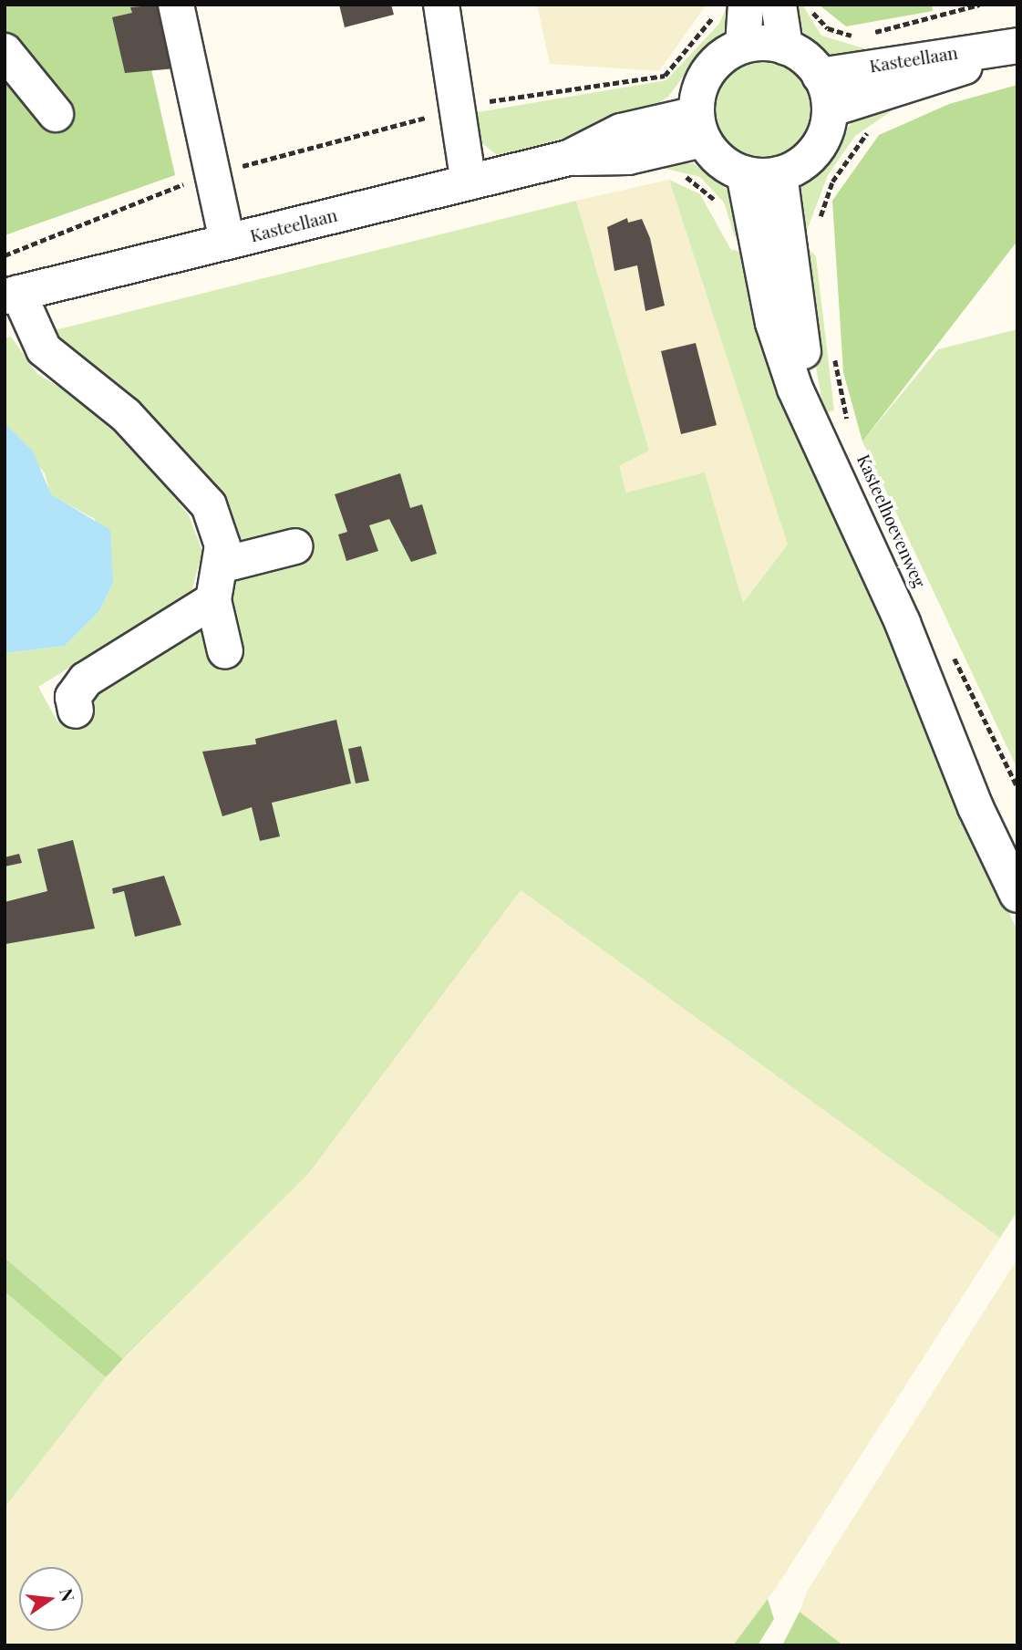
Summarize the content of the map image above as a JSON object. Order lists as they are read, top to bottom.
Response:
{
  "streets": {
    "street": ["Kasteellaan", "Kasteelhoevenweg"]
  },
  "crossings": [
    ["Kasteellaan", "Kasteelhoevenweg"]
  ],
  "north": "right"
}
